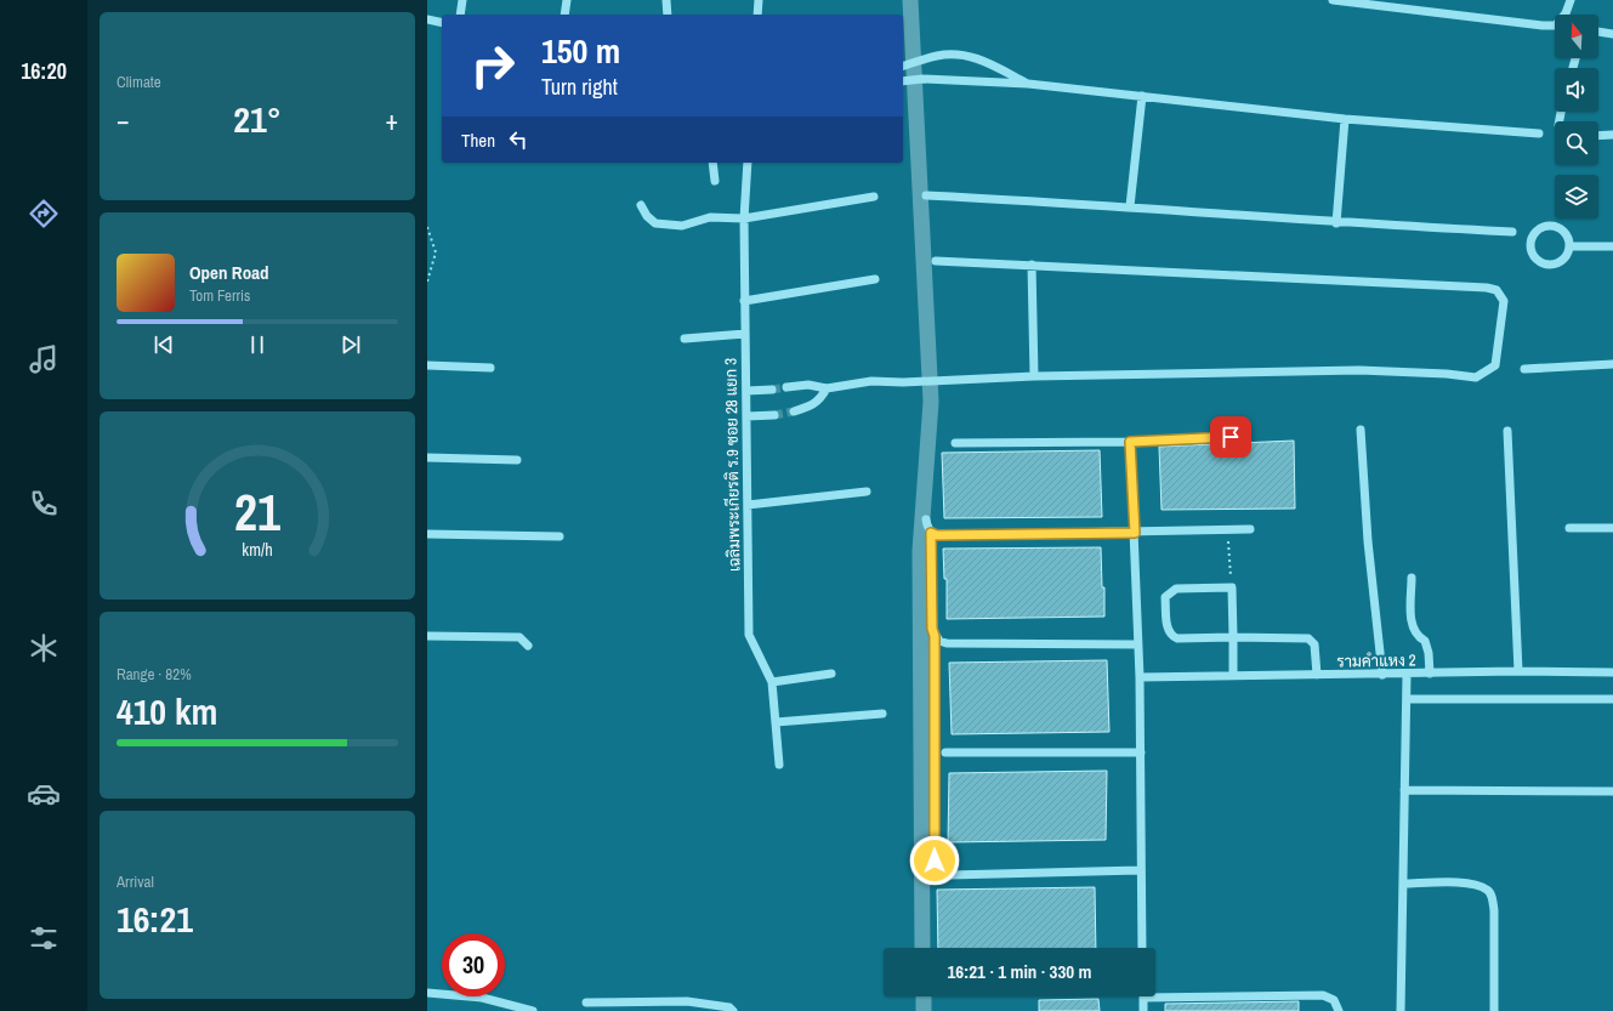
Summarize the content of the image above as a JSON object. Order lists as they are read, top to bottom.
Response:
{
  "streets": {
    "street": ["เฉลิมพระเกียรติ ร.9 ซอย 28 แยก 3", "รามคำแหง 2"]
  },
  "north": "top",
  "page": {
    "tabs": "16:20",
    "tile": [
      "Climate",
      ["Range · 82%", "410 km"],
      ["Arrival", "16:21"]
    ],
    "turn": ["150 m", "Turn right"],
    "heat": ["−", "21°", "+"],
    "then": "Then",
    "song": ["Open Road", "Tom Ferris"],
    "limit": "30",
    "trip": "16:21 · 1 min · 330 m",
    "gauge": ["21", "km/h"]
  }
}
